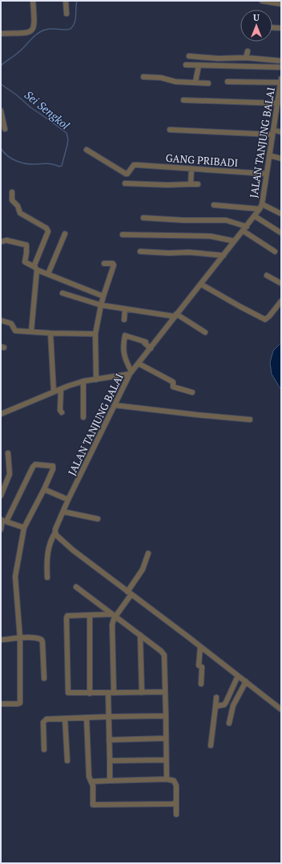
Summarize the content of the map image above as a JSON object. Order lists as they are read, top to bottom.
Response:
{
  "streets": {
    "street": ["JALAN TANJUNG BALAI", "GANG PRIBADI"]
  },
  "crossings": [
    ["JALAN TANJUNG BALAI", "GANG PRIBADI"]
  ],
  "water": ["Sei Sengkol"],
  "north": "top"
}
